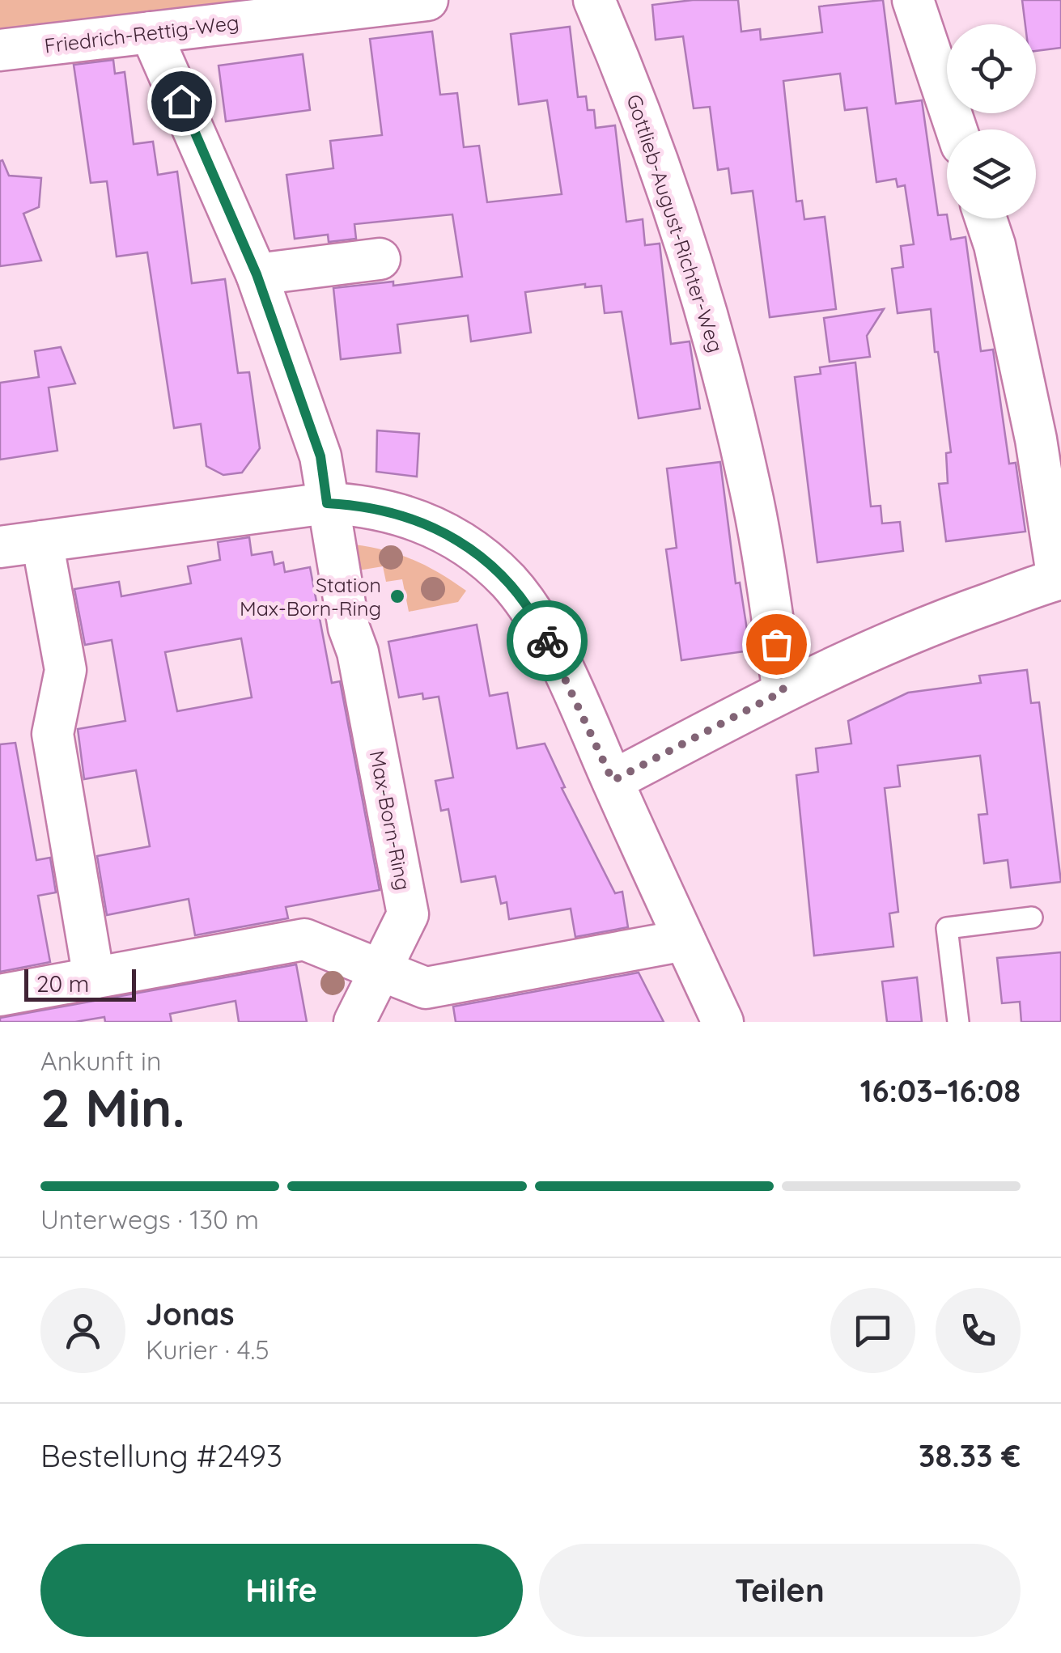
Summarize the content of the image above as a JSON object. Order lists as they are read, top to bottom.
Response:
{
  "streets": {
    "street": ["Friedrich-Rettig-Weg", "Gottlieb-August-Richter-Weg", "Max-Born-Ring"]
  },
  "crossings": [
    ["Friedrich-Rettig-Weg", "Max-Born-Ring"]
  ],
  "places": ["Station Max-Born-Ring"],
  "scale_bar": "20 m",
  "page": {
    "scale": "20 m",
    "heading": ["2 Min.", "Ankunft in", "16:03–16:08"],
    "panel": [
      "Jonas",
      "Kurier · 4.5",
      "Bestellung #2493",
      "38.33 €"
    ],
    "bar": "Unterwegs · 130 m",
    "buttons": ["Hilfe", "Teilen"]
  }
}
